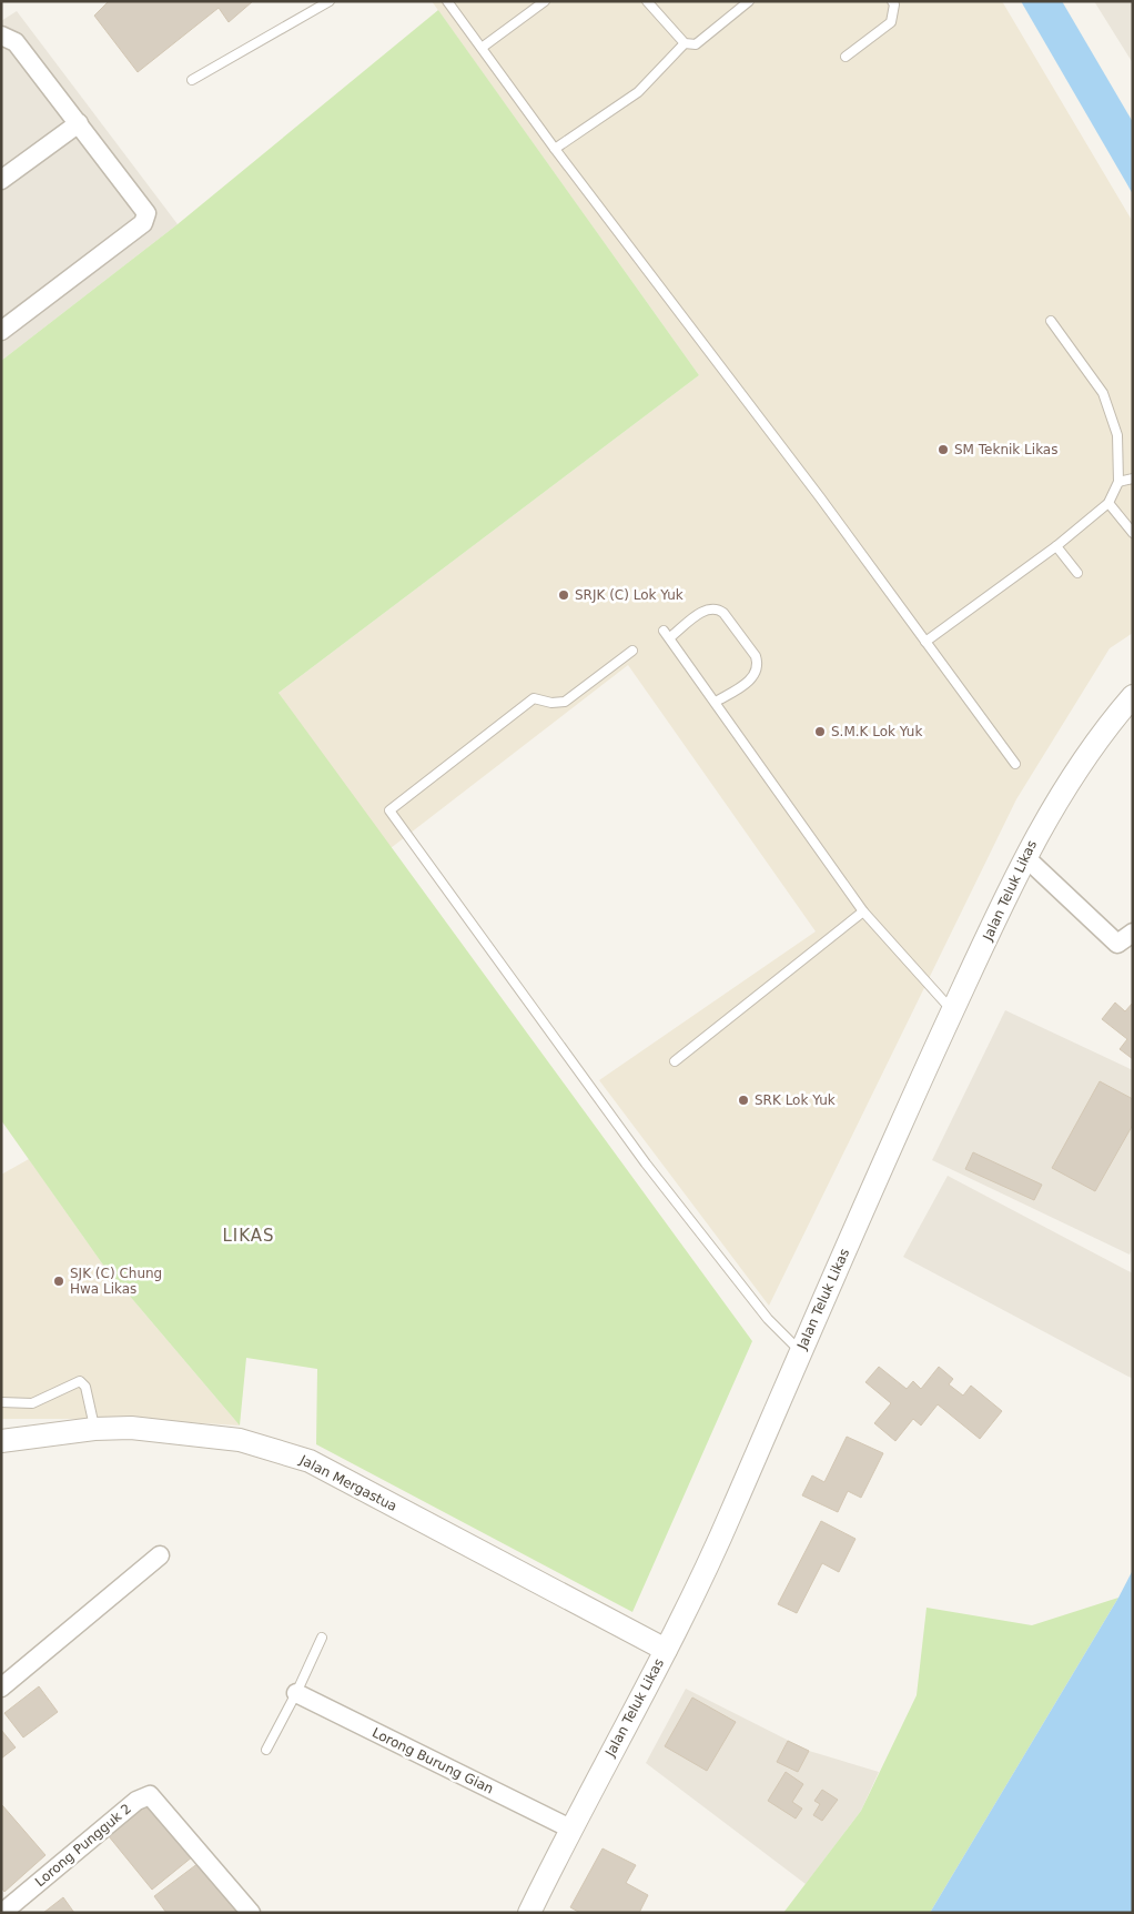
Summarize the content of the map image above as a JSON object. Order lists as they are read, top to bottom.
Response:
{
  "streets": {
    "street": [
      "Jalan Teluk Likas",
      "Jalan Mergastua",
      "Lorong Burung Gian",
      "Lorong Pungguk 2"
    ]
  },
  "crossings": [
    ["Jalan Teluk Likas", "Jalan Mergastua"],
    ["Jalan Teluk Likas", "Lorong Burung Gian"]
  ],
  "districts": ["LIKAS"],
  "places": [
    "SM Teknik Likas",
    "SRJK (C) Lok Yuk",
    "S.M.K Lok Yuk",
    "SRK Lok Yuk",
    "SJK (C) Chung Hwa Likas"
  ]
}
